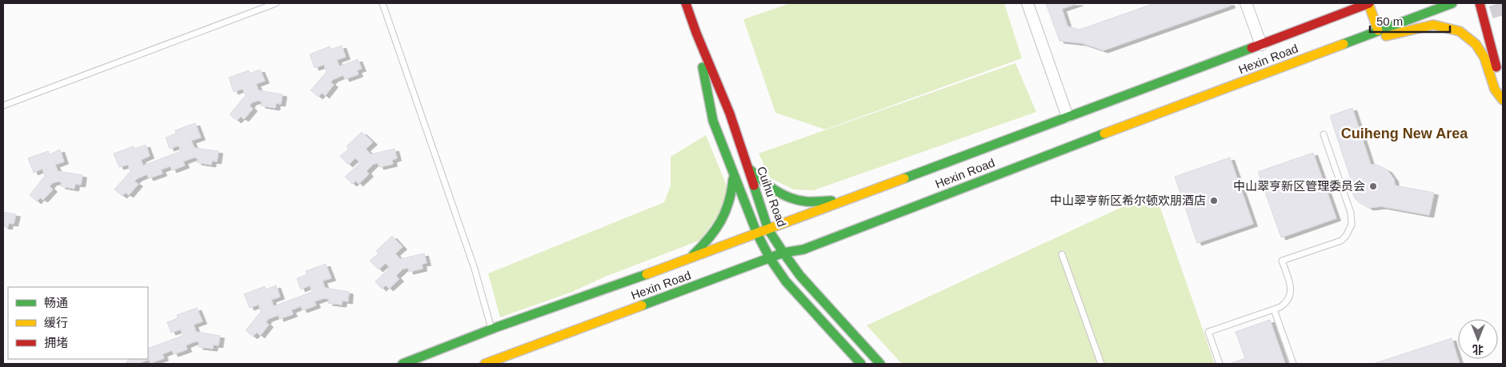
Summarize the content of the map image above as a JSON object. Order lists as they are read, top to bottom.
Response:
{
  "streets": {
    "street": ["Hexin Road", "Cuihu Road"]
  },
  "crossings": [
    ["Hexin Road", "Cuihu Road"]
  ],
  "districts": ["Cuiheng New Area"],
  "places": ["中山翠亨新区管理委员会", "中山翠亨新区希尔顿欢朋酒店"],
  "legend": ["畅通", "缓行", "拥堵"],
  "scale_bar": "50 m",
  "north": "bottom"
}
